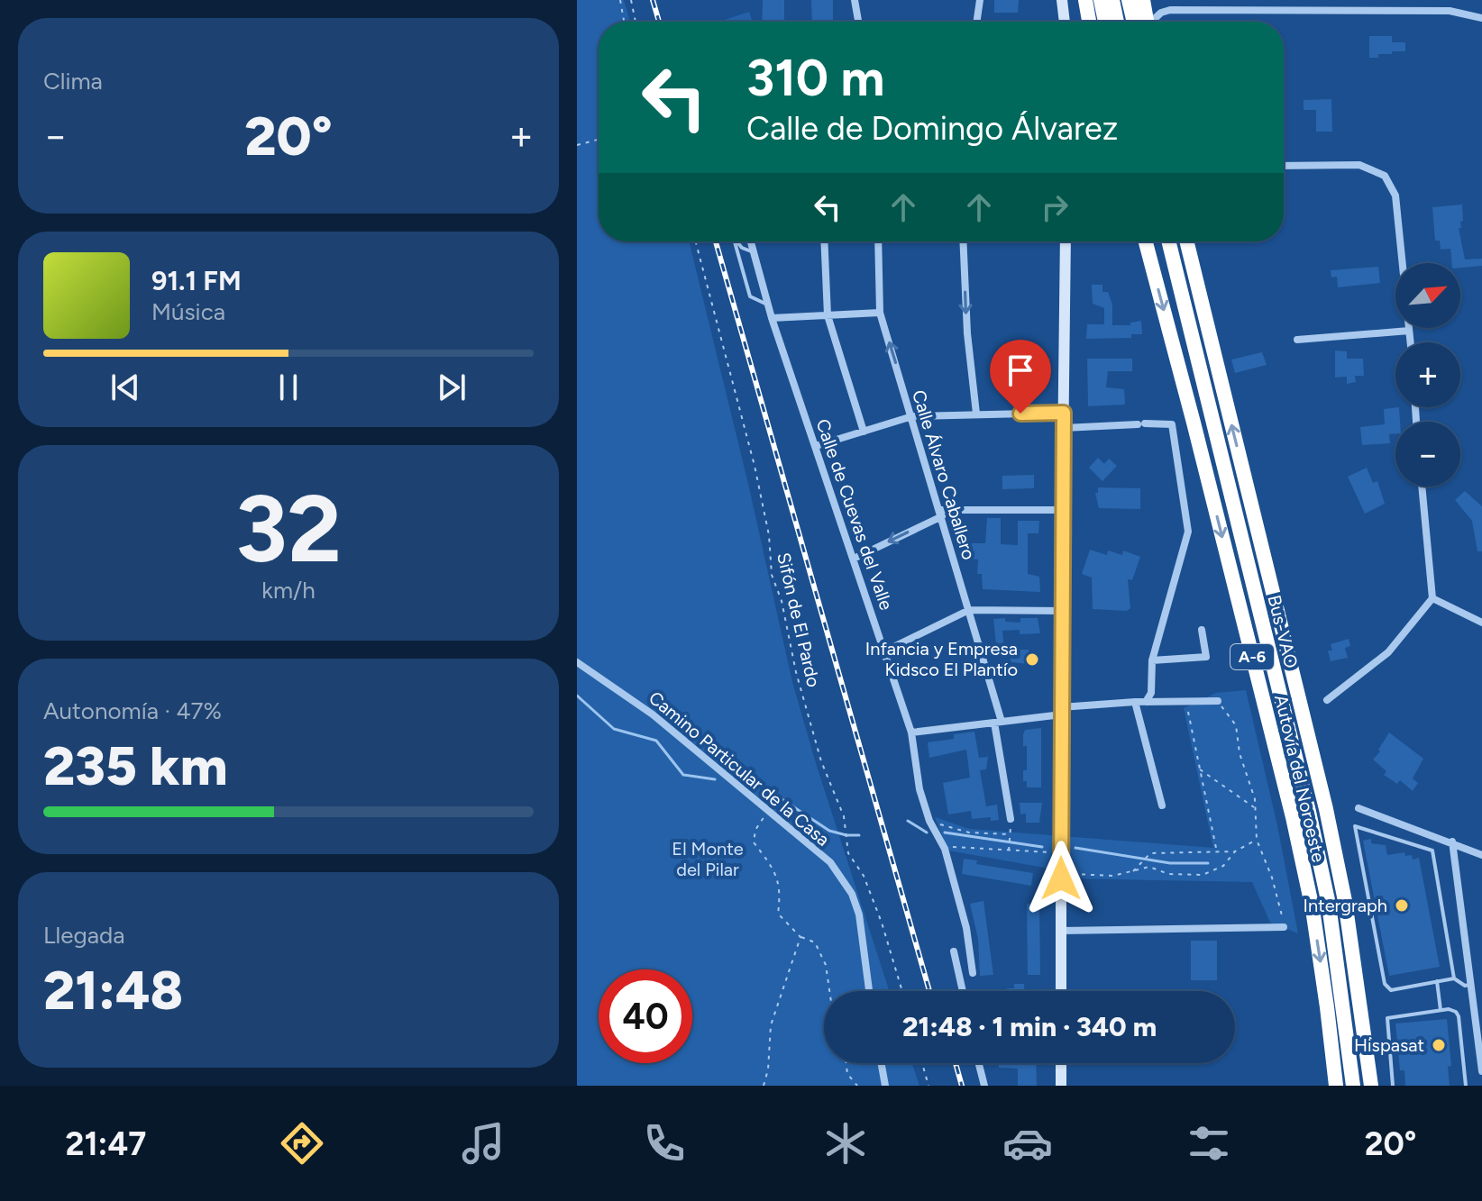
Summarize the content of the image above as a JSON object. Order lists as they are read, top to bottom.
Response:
{
  "streets": {
    "highway": ["Bus-VAO", "A-6", "Autovía del Noroeste"],
    "street": ["Calle Álvaro Caballero", "Calle de Cuevas del Valle", "Camino Particular de la Casa"],
    "path": ["Sifón de El Pardo"]
  },
  "parks": ["El Monte del Pilar"],
  "places": ["Infancia y Empresa Kidsco El Plantío", "Intergraph", "Hispasat"],
  "north": "top right",
  "page": {
    "tile": [
      "Clima",
      ["32", "km/h"],
      ["Autonomía · 47%", "235 km"],
      ["Llegada", "21:48"]
    ],
    "turn": ["310 m", "Calle de Domingo Álvarez"],
    "heat": ["−", "20°", "+"],
    "song": ["91.1 FM", "Música"],
    "map_buttons": ["+", "−"],
    "limit": "40",
    "trip": "21:48 · 1 min · 340 m",
    "tabs": ["21:47", "20°"]
  }
}
